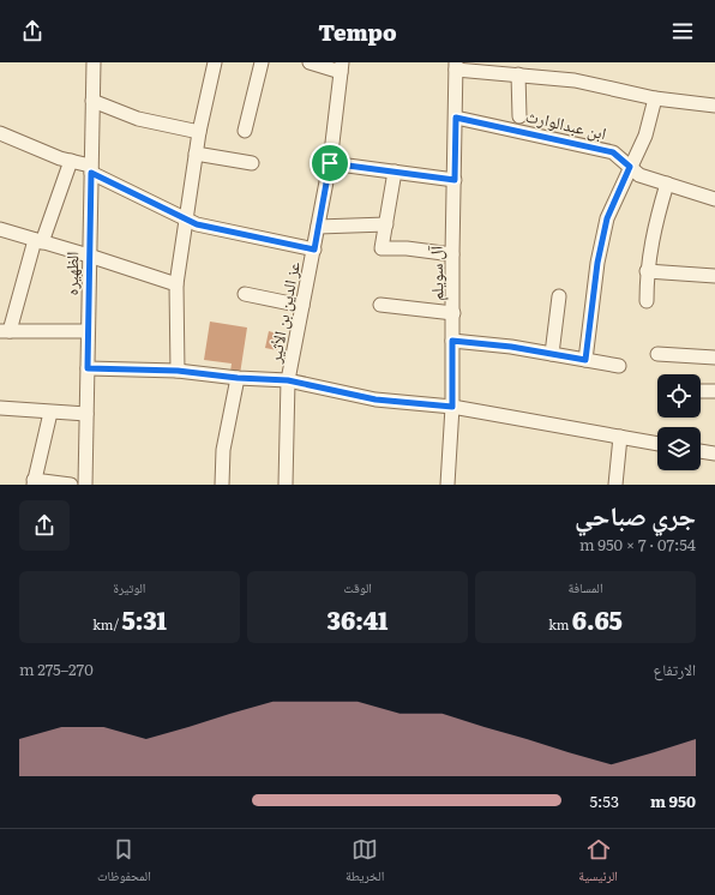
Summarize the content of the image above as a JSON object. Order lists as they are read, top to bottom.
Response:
{
  "streets": {
    "street": [
      "ابن عبدالوارث",
      "الظهيره",
      "آل سويلم",
      "عز الدين بن الأثير"
    ]
  },
  "crossings": [
    ["ابن عبدالوارث", "آل سويلم"]
  ],
  "page": {
    "header": "Tempo",
    "heading": ["جري صباحي", "07:54 · 7 × 950 m"],
    "stats": [
      ["المسافة", "6.65 km"],
      ["الوقت", "36:41"],
      ["الوتيرة", "5:31 /km"]
    ],
    "chart": ["الارتفاع", "270–275 m"],
    "list": [
      {
        "name": "950 m",
        "note": "5:53"
      }
    ],
    "tabs": ["الرئيسية", "الخريطة", "المحفوظات"]
  }
}
